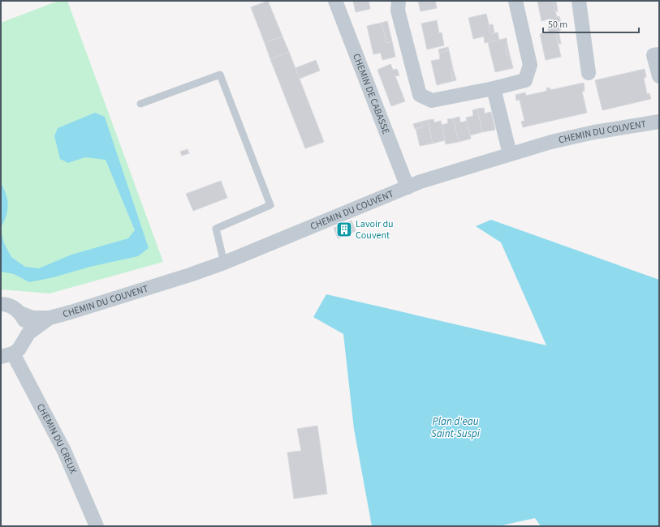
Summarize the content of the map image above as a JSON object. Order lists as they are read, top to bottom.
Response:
{
  "streets": {
    "street": ["CHEMIN DE CABASSE", "CHEMIN DU COUVENT", "CHEMIN DU CREUX"]
  },
  "crossings": [
    ["CHEMIN DE CABASSE", "CHEMIN DU COUVENT"],
    ["CHEMIN DU COUVENT", "CHEMIN DU CREUX"]
  ],
  "water": ["Plan d'eau Saint-Suspi"],
  "places": {
    "building": ["Lavoir du Couvent"]
  },
  "scale_bar": "50 m"
}
